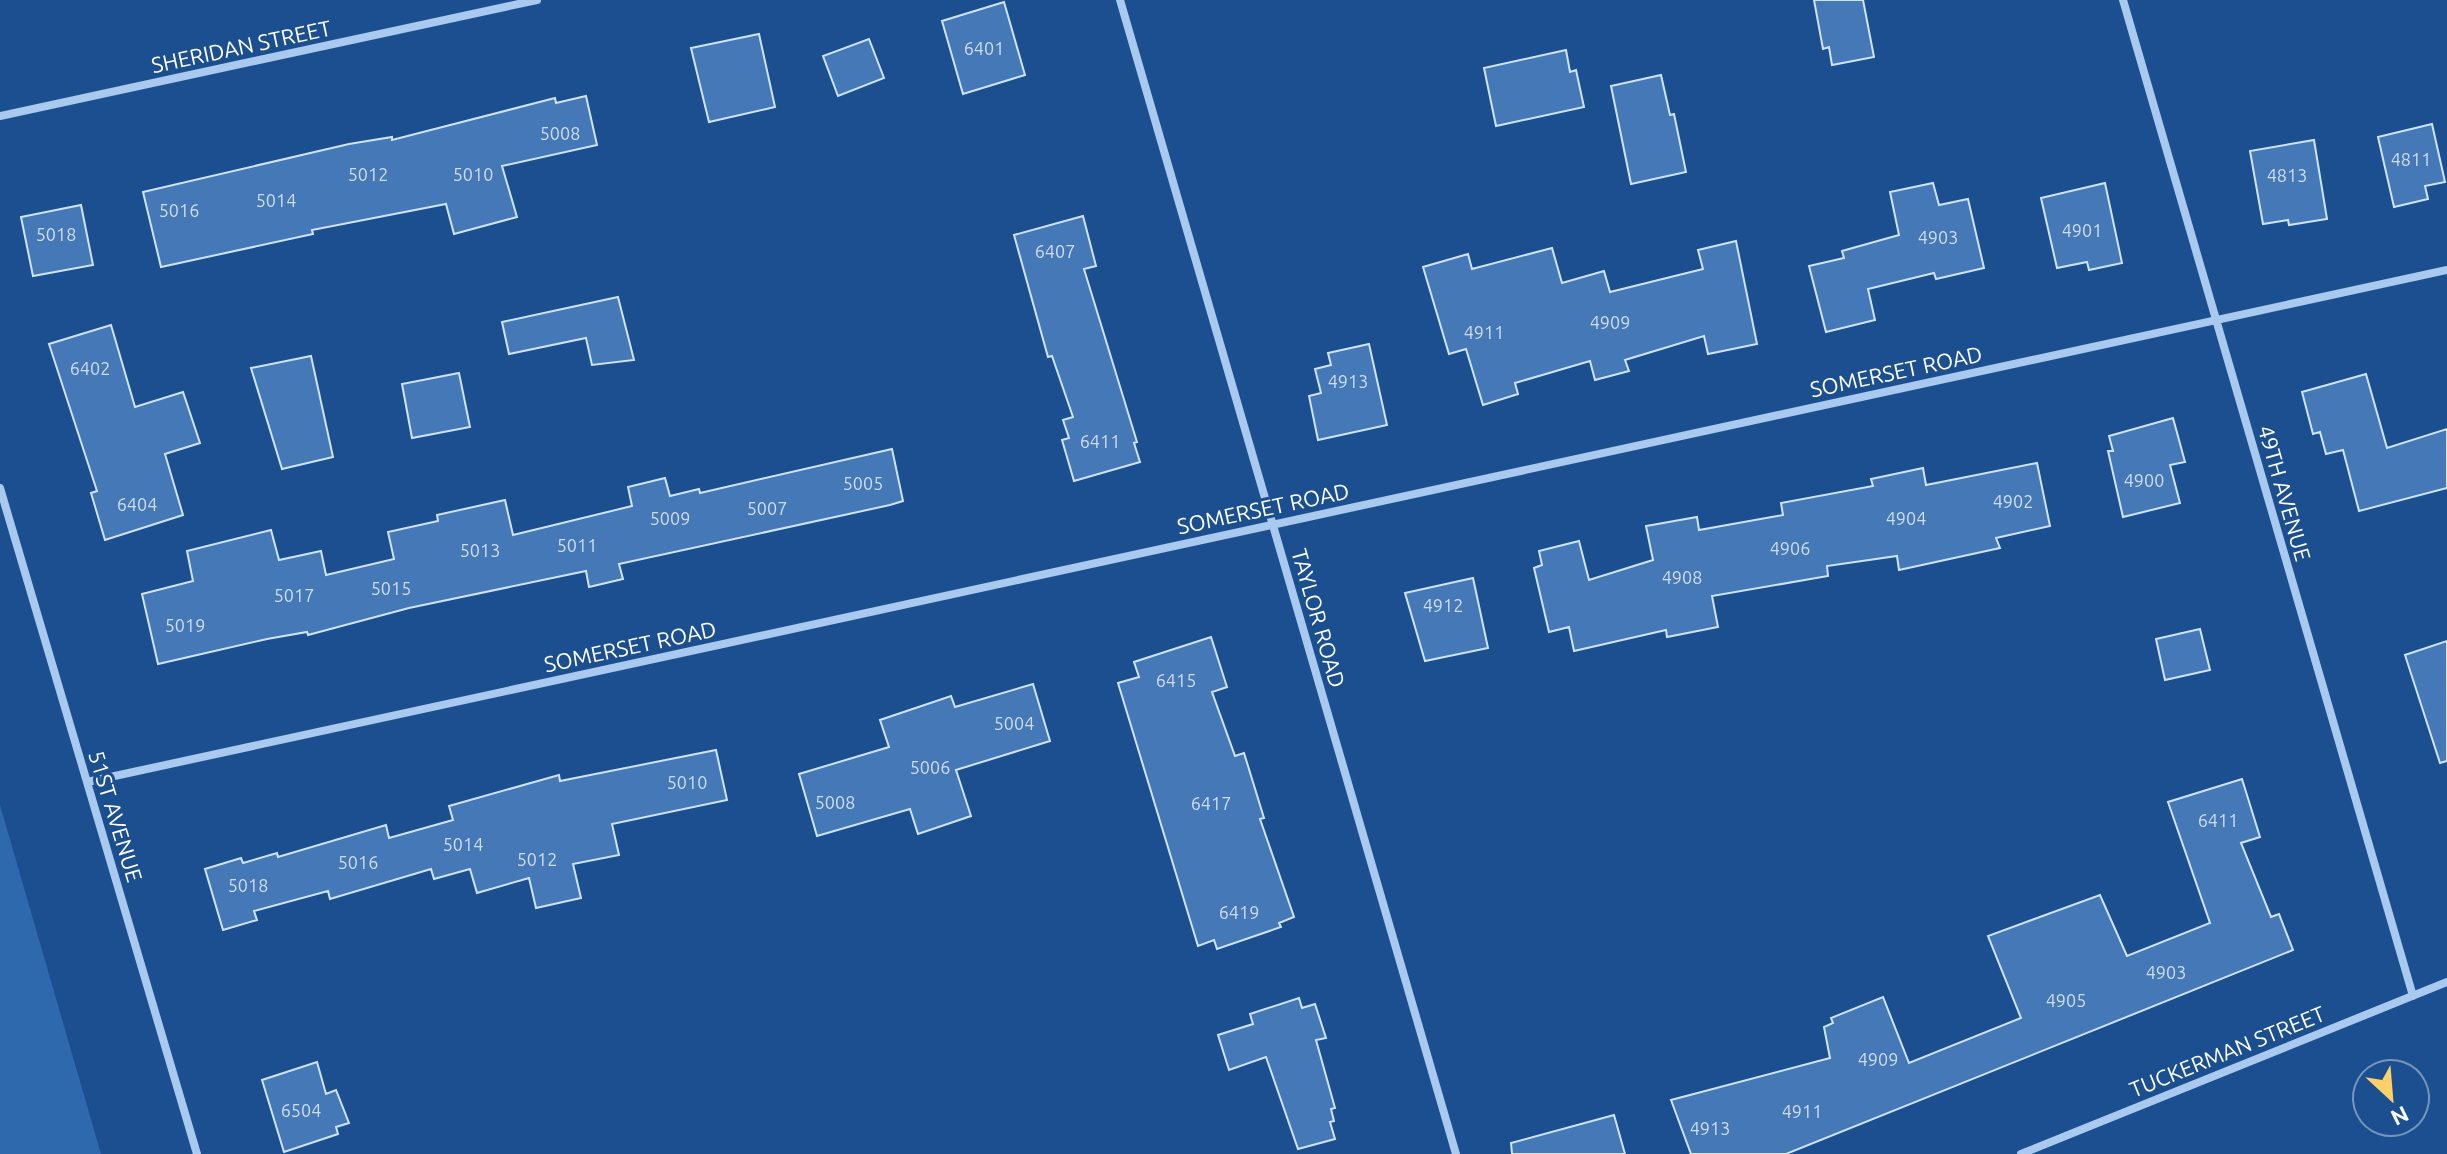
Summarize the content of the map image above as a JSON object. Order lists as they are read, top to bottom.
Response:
{
  "streets": {
    "street": [
      "SHERIDAN STREET",
      "SOMERSET ROAD",
      "49TH AVENUE",
      "TAYLOR ROAD",
      "51ST AVENUE",
      "TUCKERMAN STREET"
    ]
  },
  "crossings": [
    ["SOMERSET ROAD", "49TH AVENUE"],
    ["SOMERSET ROAD", "TAYLOR ROAD"],
    ["SOMERSET ROAD", "51ST AVENUE"],
    ["49TH AVENUE", "TUCKERMAN STREET"]
  ],
  "house_numbers": [
    "6401",
    "5008",
    "4811",
    "5012",
    "5010",
    "4813",
    "5014",
    "5016",
    "4901",
    "5018",
    "4903",
    "6407",
    "4909",
    "4911",
    "6402",
    "4913",
    "6411",
    "4900",
    "5005",
    "4902",
    "6404",
    "5007",
    "5009",
    "4904",
    "5011",
    "4906",
    "5013",
    "4908",
    "5015",
    "5017",
    "4912",
    "5019",
    "6415",
    "5004",
    "5006",
    "5010",
    "5008",
    "6417",
    "6411",
    "5014",
    "5012",
    "5016",
    "5018",
    "6419",
    "4903",
    "4905",
    "4909",
    "6504",
    "4911",
    "4913"
  ],
  "north": "bottom right"
}
